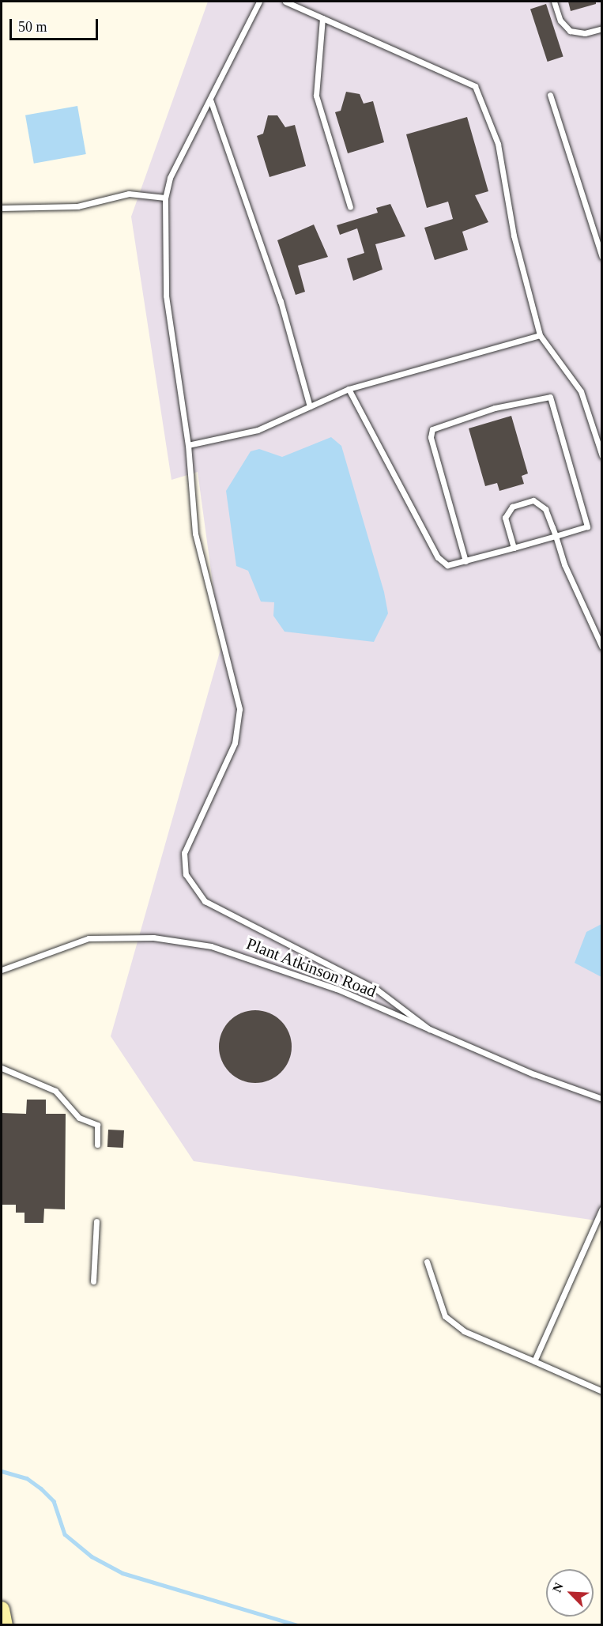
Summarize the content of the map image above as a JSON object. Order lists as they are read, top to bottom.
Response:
{
  "streets": {
    "lane": ["Plant Atkinson Road"]
  },
  "scale_bar": "50 m",
  "north": "top left"
}
